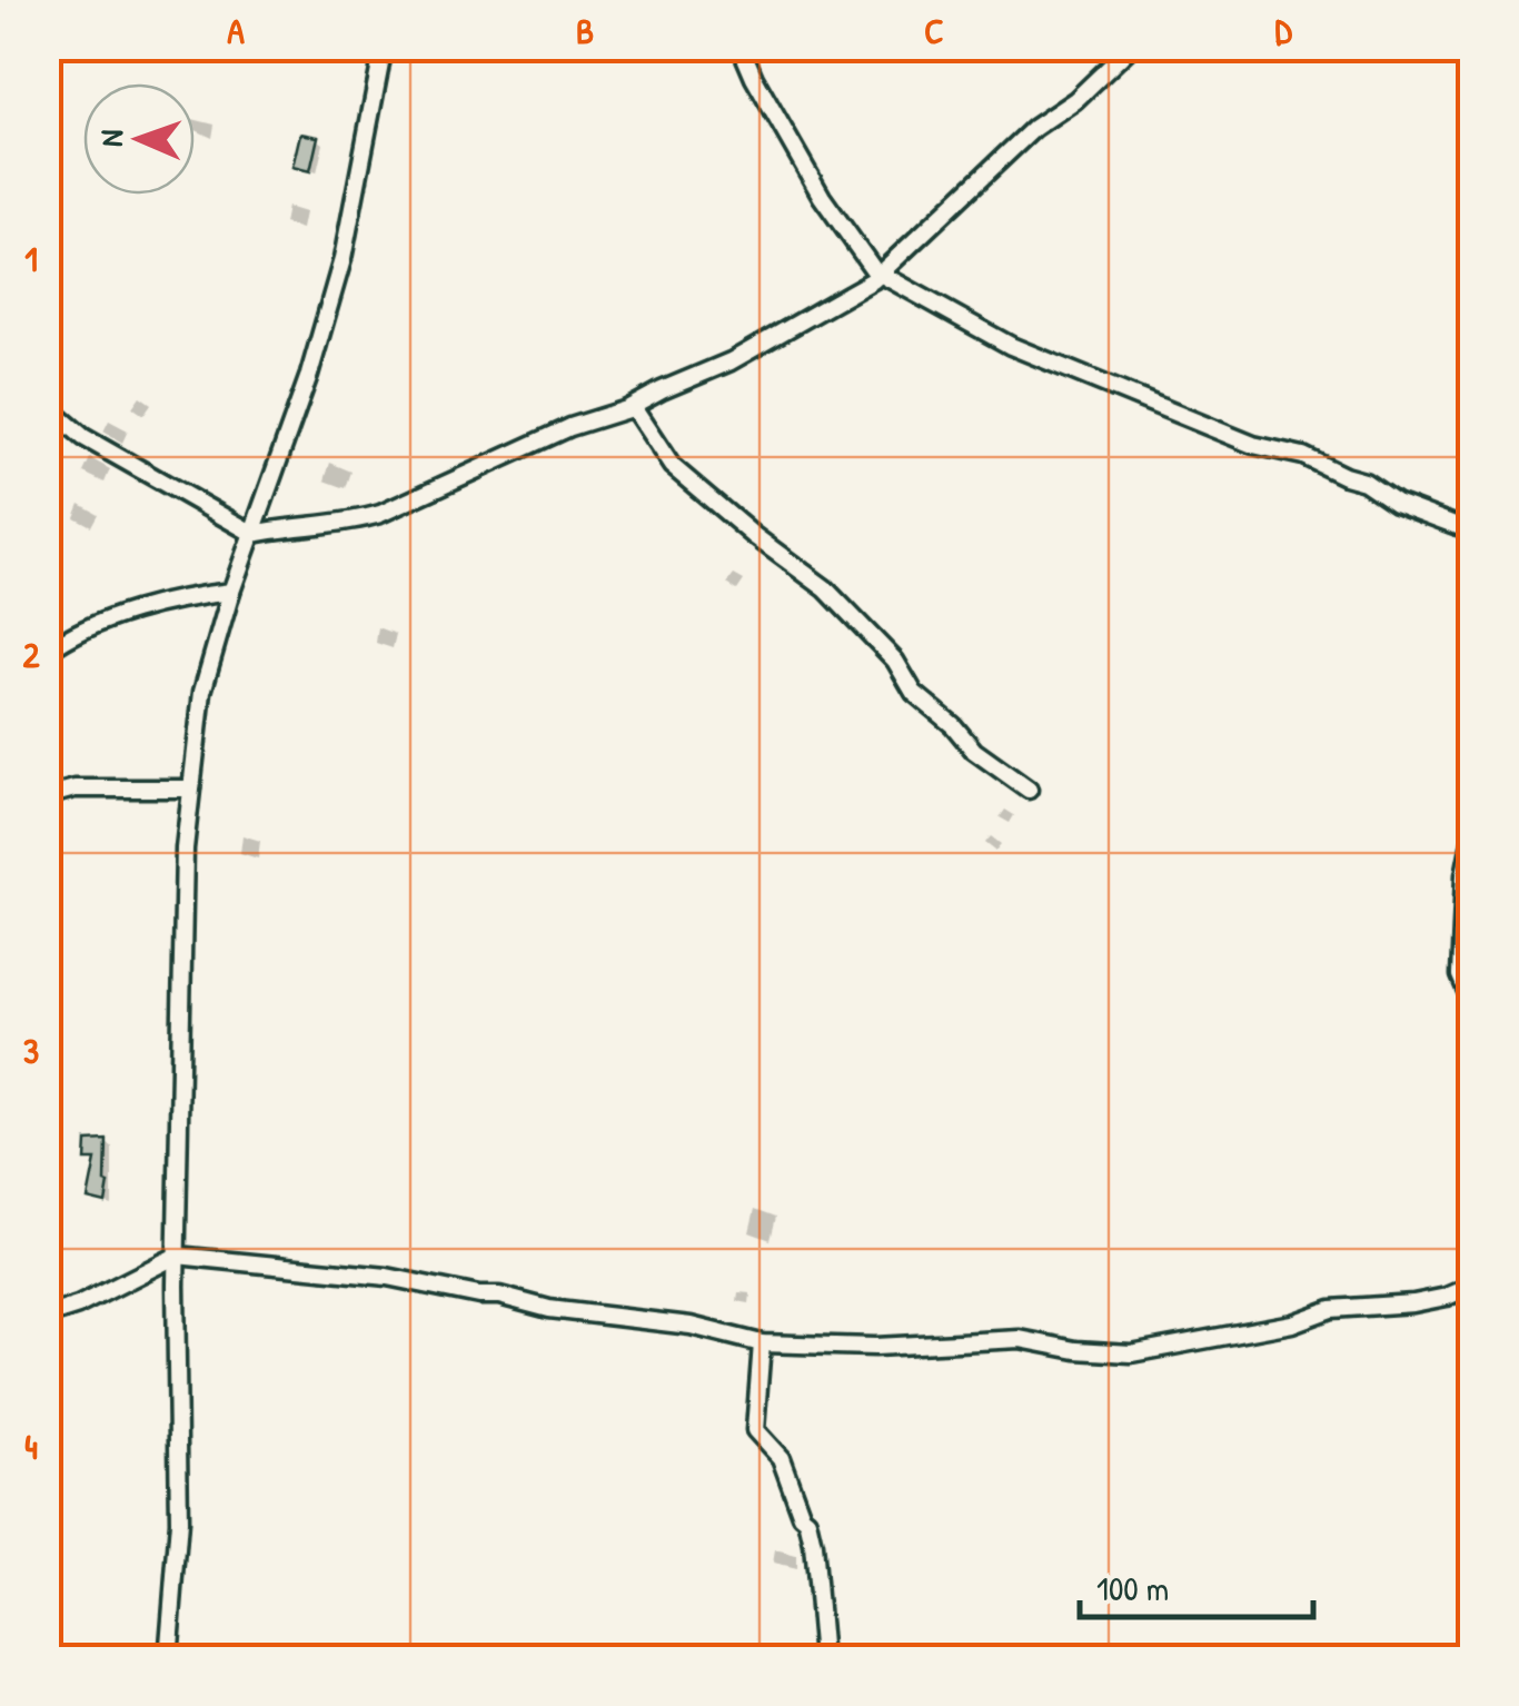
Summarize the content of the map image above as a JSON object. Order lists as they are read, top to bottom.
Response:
{
  "scale_bar": "100 m",
  "north": "left",
  "grid": {
    "columns": [
      "A",
      "B",
      "C",
      "D"
    ],
    "rows": [
      "1",
      "2",
      "3",
      "4"
    ]
  }
}
